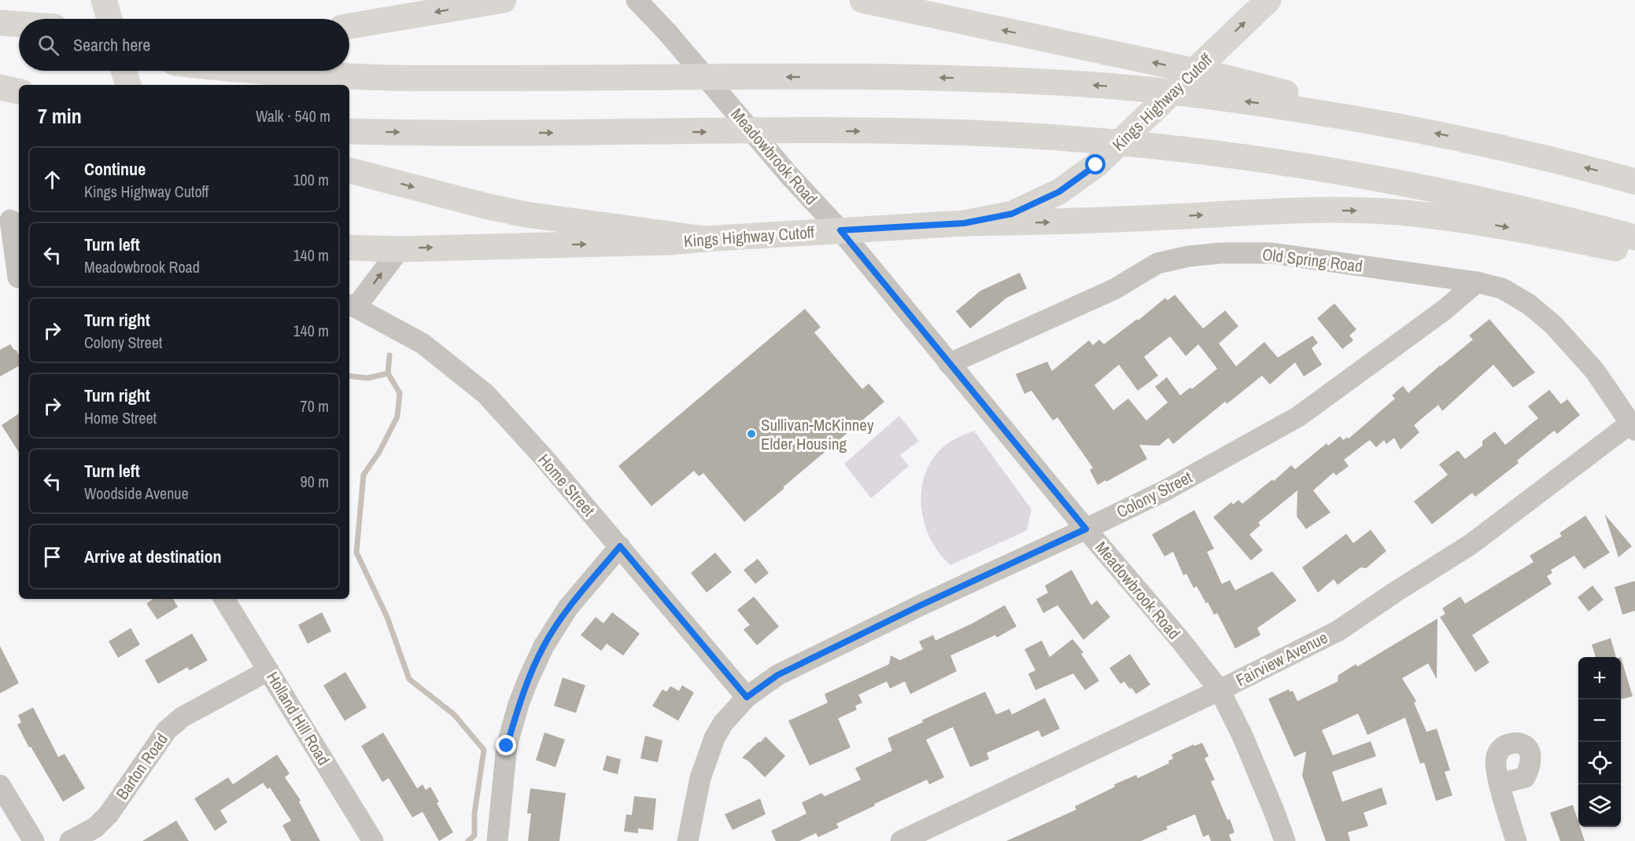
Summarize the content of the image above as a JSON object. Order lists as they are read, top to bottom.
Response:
{
  "streets": {
    "main road": ["Kings Highway Cutoff"],
    "street": [
      "Meadowbrook Road",
      "Old Spring Road",
      "Home Street",
      "Colony Street",
      "Fairview Avenue",
      "Holland Hill Road",
      "Barton Road"
    ]
  },
  "crossings": [
    ["Kings Highway Cutoff", "Meadowbrook Road"],
    ["Kings Highway Cutoff", "Home Street"],
    ["Meadowbrook Road", "Old Spring Road"],
    ["Meadowbrook Road", "Colony Street"],
    ["Meadowbrook Road", "Fairview Avenue"],
    ["Old Spring Road", "Colony Street"],
    ["Old Spring Road", "Fairview Avenue"],
    ["Home Street", "Colony Street"],
    ["Holland Hill Road", "Barton Road"]
  ],
  "places": ["Sullivan-McKinney Elder Housing"],
  "page": {
    "search": "Search here",
    "heading": ["7 min", "Walk · 540 m"],
    "list": [
      ["Continue", "Kings Highway Cutoff", "100 m"],
      ["Turn left", "Meadowbrook Road", "140 m"],
      ["Turn right", "Colony Street", "140 m"],
      ["Turn right", "Home Street", "70 m"],
      ["Turn left", "Woodside Avenue", "90 m"],
      "Arrive at destination"
    ],
    "map_buttons": ["+", "−"]
  }
}
